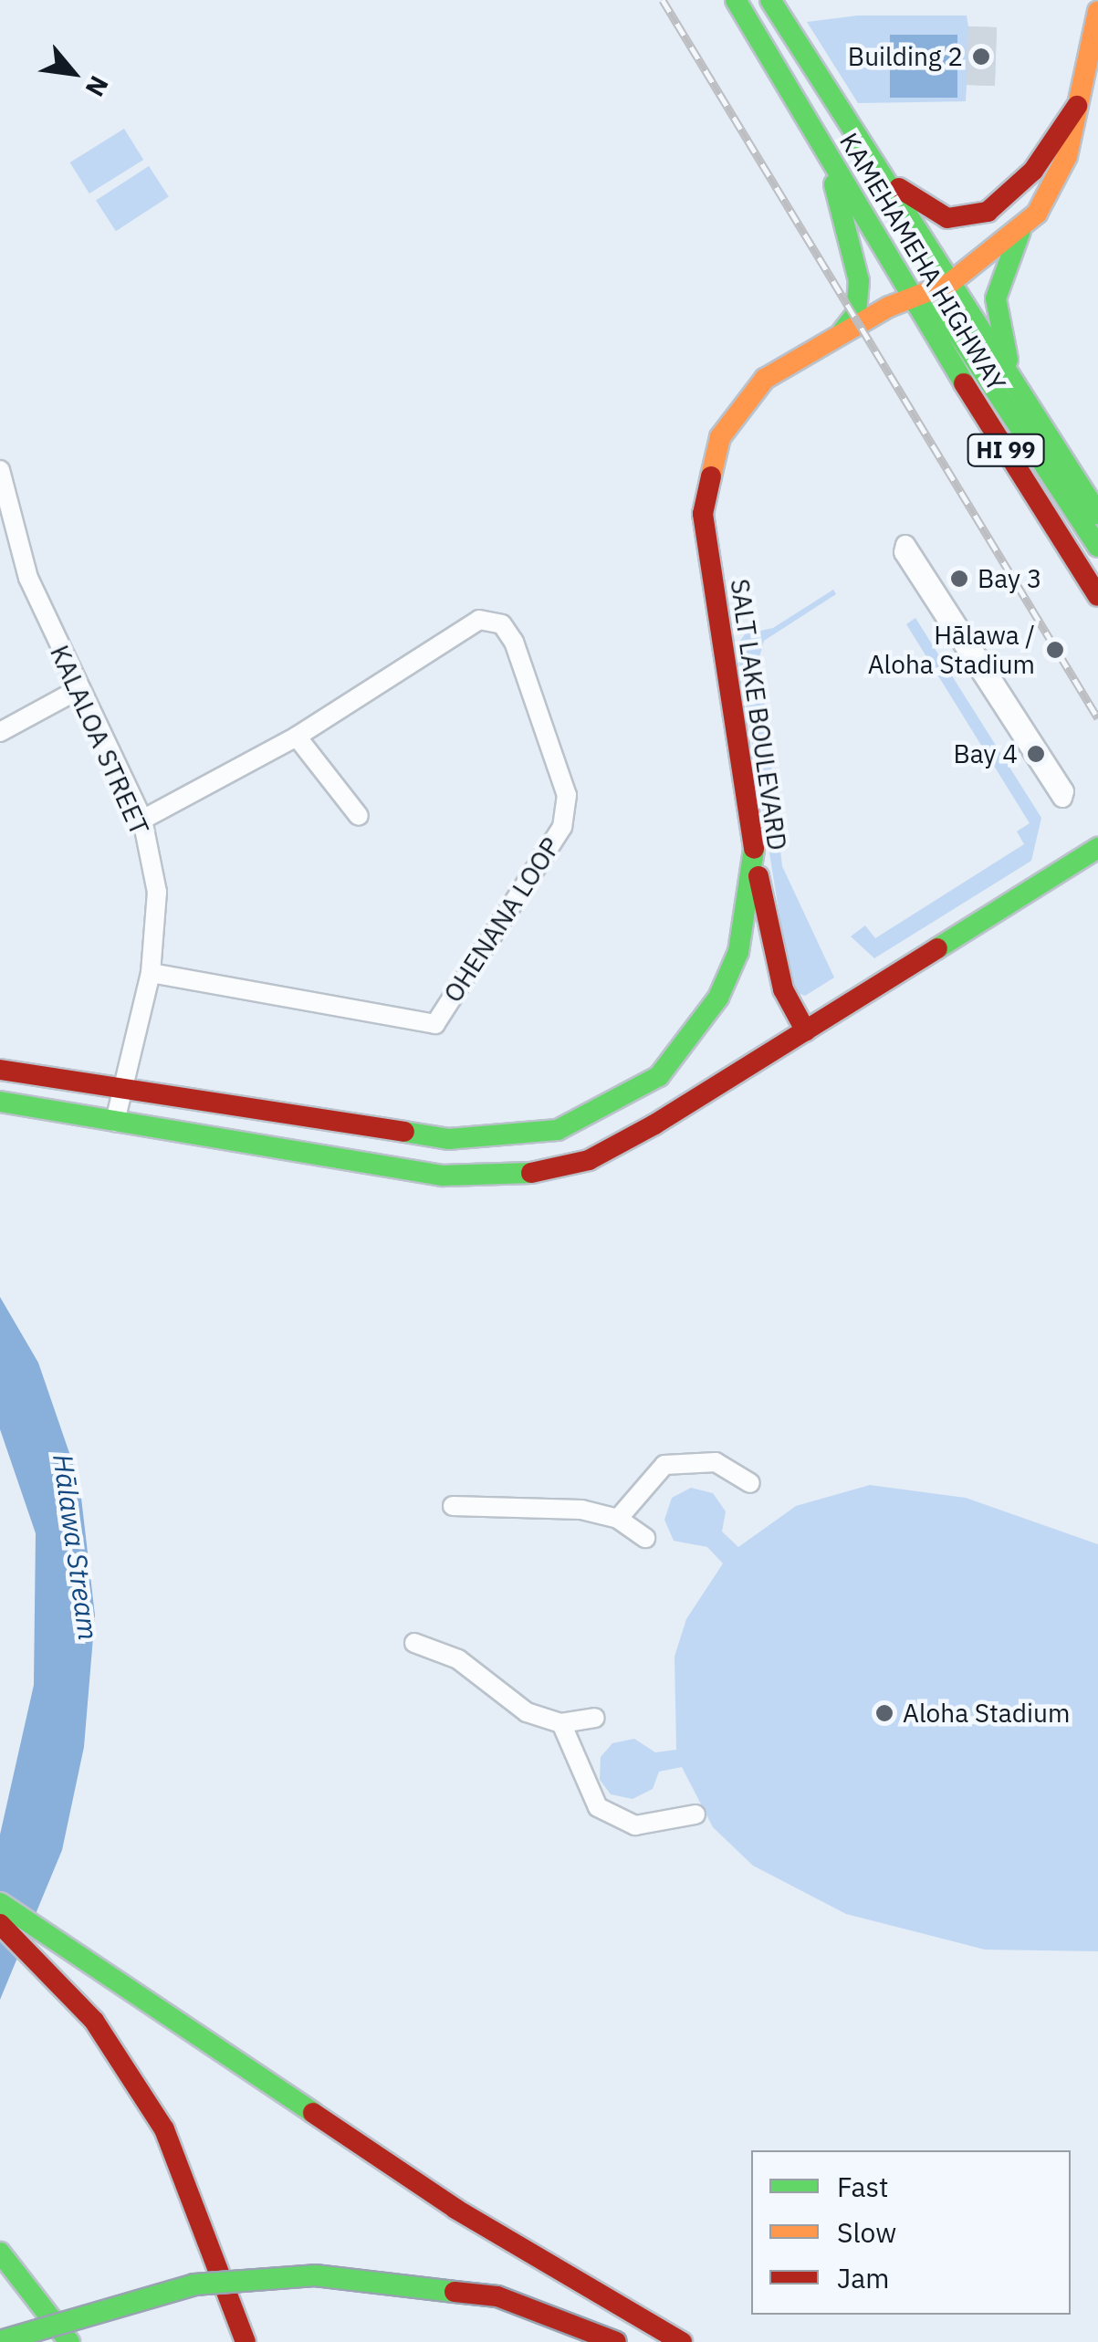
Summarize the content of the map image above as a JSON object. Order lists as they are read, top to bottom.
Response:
{
  "streets": {
    "main road": ["KAMEHAMEHA HIGHWAY", "HI 99", "SALT LAKE BOULEVARD"],
    "street": ["KALALOA STREET", "OHENANA LOOP"]
  },
  "crossings": [
    ["KAMEHAMEHA HIGHWAY", "SALT LAKE BOULEVARD"],
    ["SALT LAKE BOULEVARD", "KALALOA STREET"],
    ["KALALOA STREET", "OHENANA LOOP"]
  ],
  "water": ["Hālawa Stream"],
  "places": [
    "Building 2",
    "Bay 3",
    "Hālawa / Aloha Stadium",
    "Bay 4",
    "Aloha Stadium"
  ],
  "legend": ["Fast", "Slow", "Jam"],
  "north": "bottom right"
}
